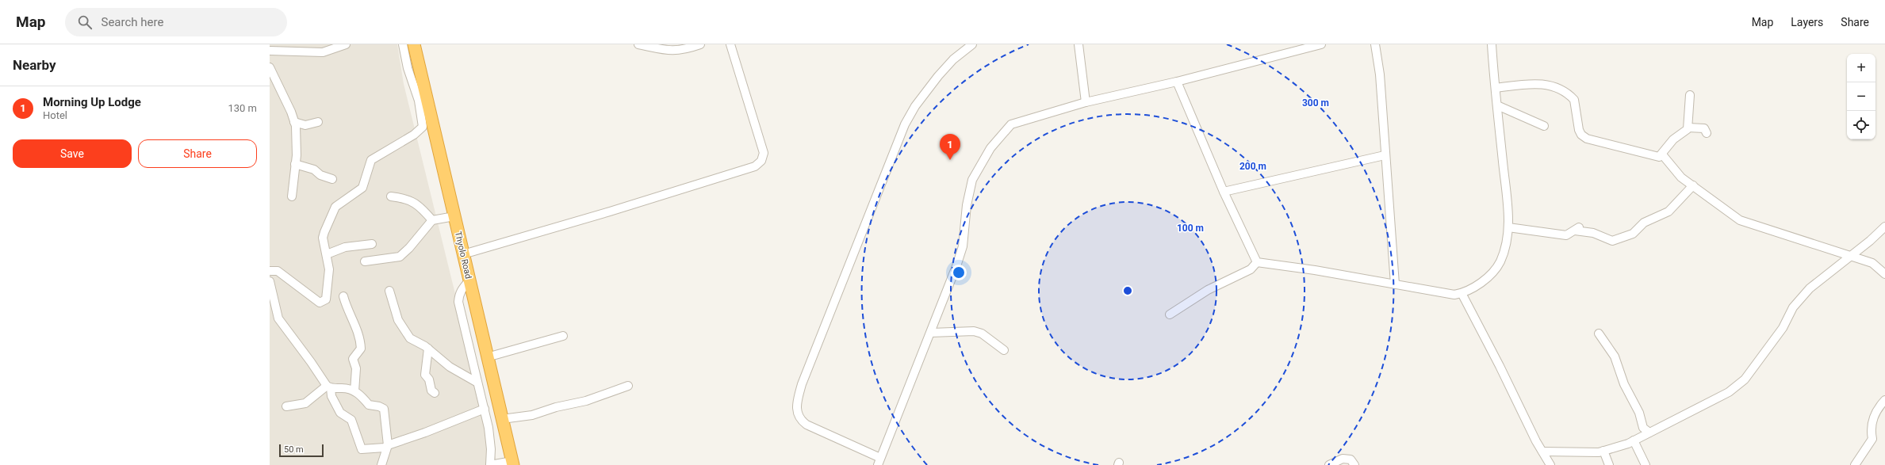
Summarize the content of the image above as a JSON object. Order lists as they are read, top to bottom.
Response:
{
  "streets": {
    "highway": ["Thyolo Road"]
  },
  "scale_bar": "50 m",
  "page": {
    "header": "Map",
    "search": "Search here",
    "nav": ["Map", "Layers", "Share"],
    "heading": "Nearby",
    "map_buttons": ["+", "−"],
    "list": [
      {
        "mark": "1",
        "name": "Morning Up Lodge",
        "note": "Hotel",
        "value": "130 m"
      }
    ],
    "buttons": ["Save", "Share"],
    "pins": "1",
    "scale": "50 m"
  },
  "rings": ["300 m", "200 m", "100 m"]
}
